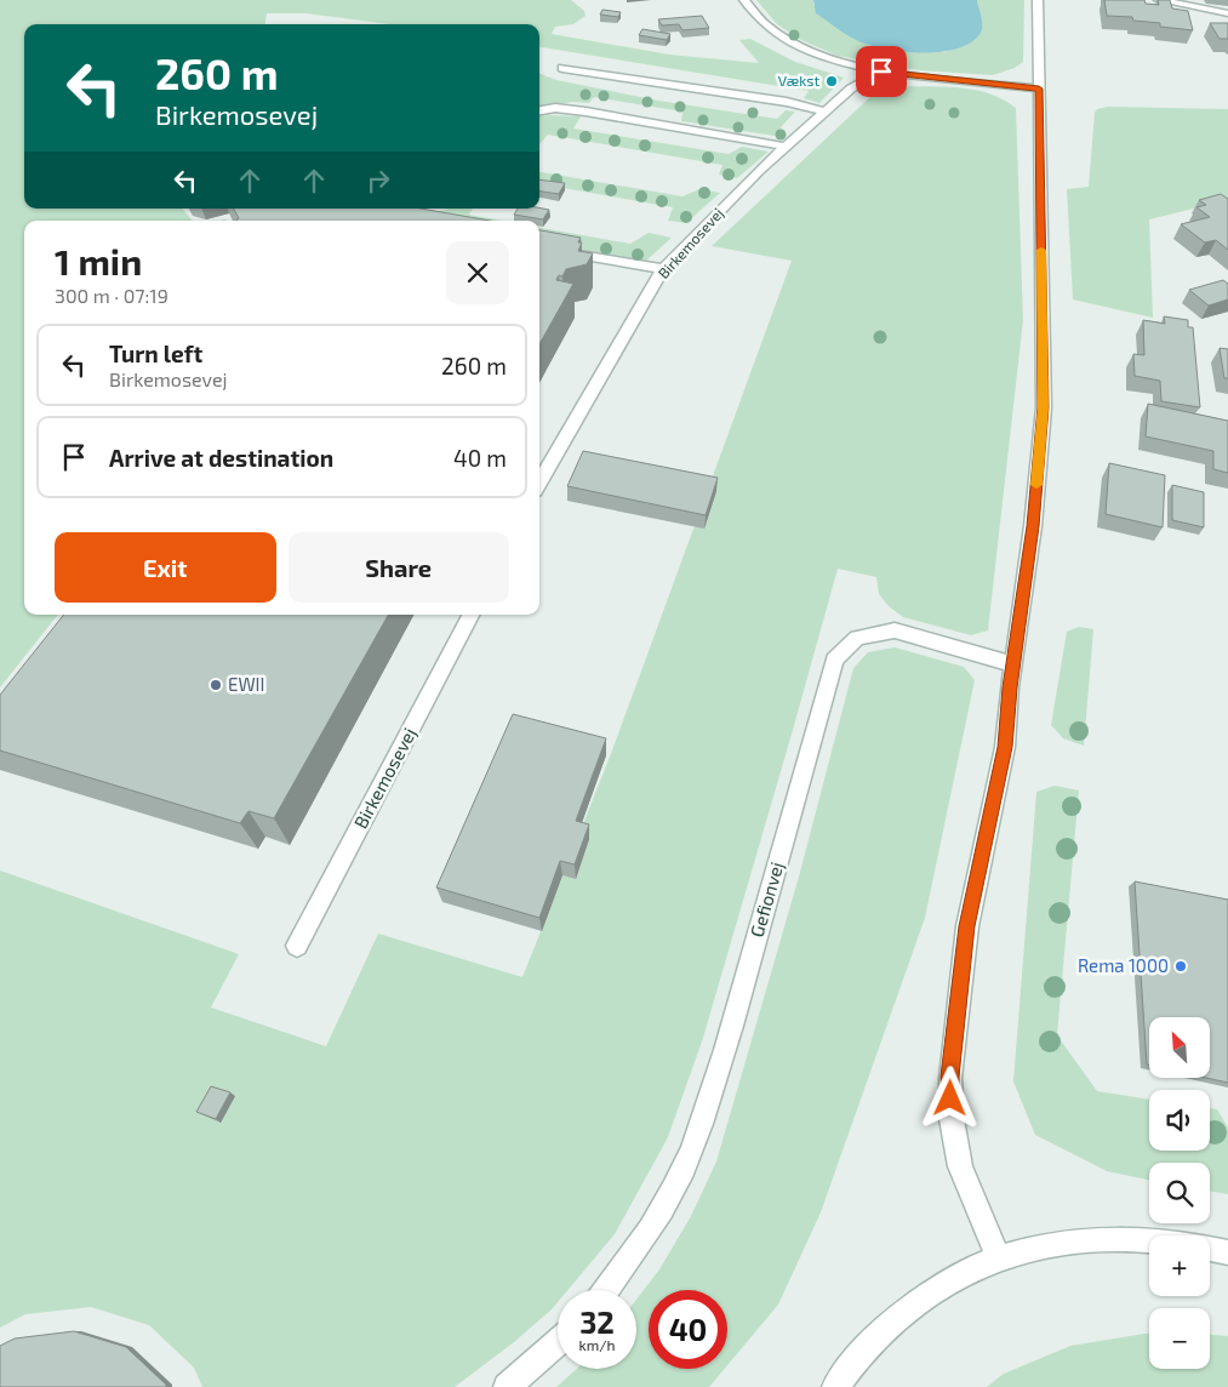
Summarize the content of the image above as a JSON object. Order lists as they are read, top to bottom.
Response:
{
  "streets": {
    "street": ["Birkemosevej", "Gefionvej"]
  },
  "places": ["Vækst", "EWII", "Rema 1000"],
  "north": "top left",
  "page": {
    "turn": ["260 m", "Birkemosevej"],
    "heading": ["1 min", "300 m · 07:19"],
    "list": [
      {
        "name": "Turn left",
        "note": "Birkemosevej",
        "value": "260 m"
      },
      {
        "name": "Arrive at destination",
        "value": "40 m"
      }
    ],
    "buttons": ["Exit", "Share"],
    "map_buttons": ["+", "−"],
    "speed": "32 km/h",
    "limit": "40"
  }
}
